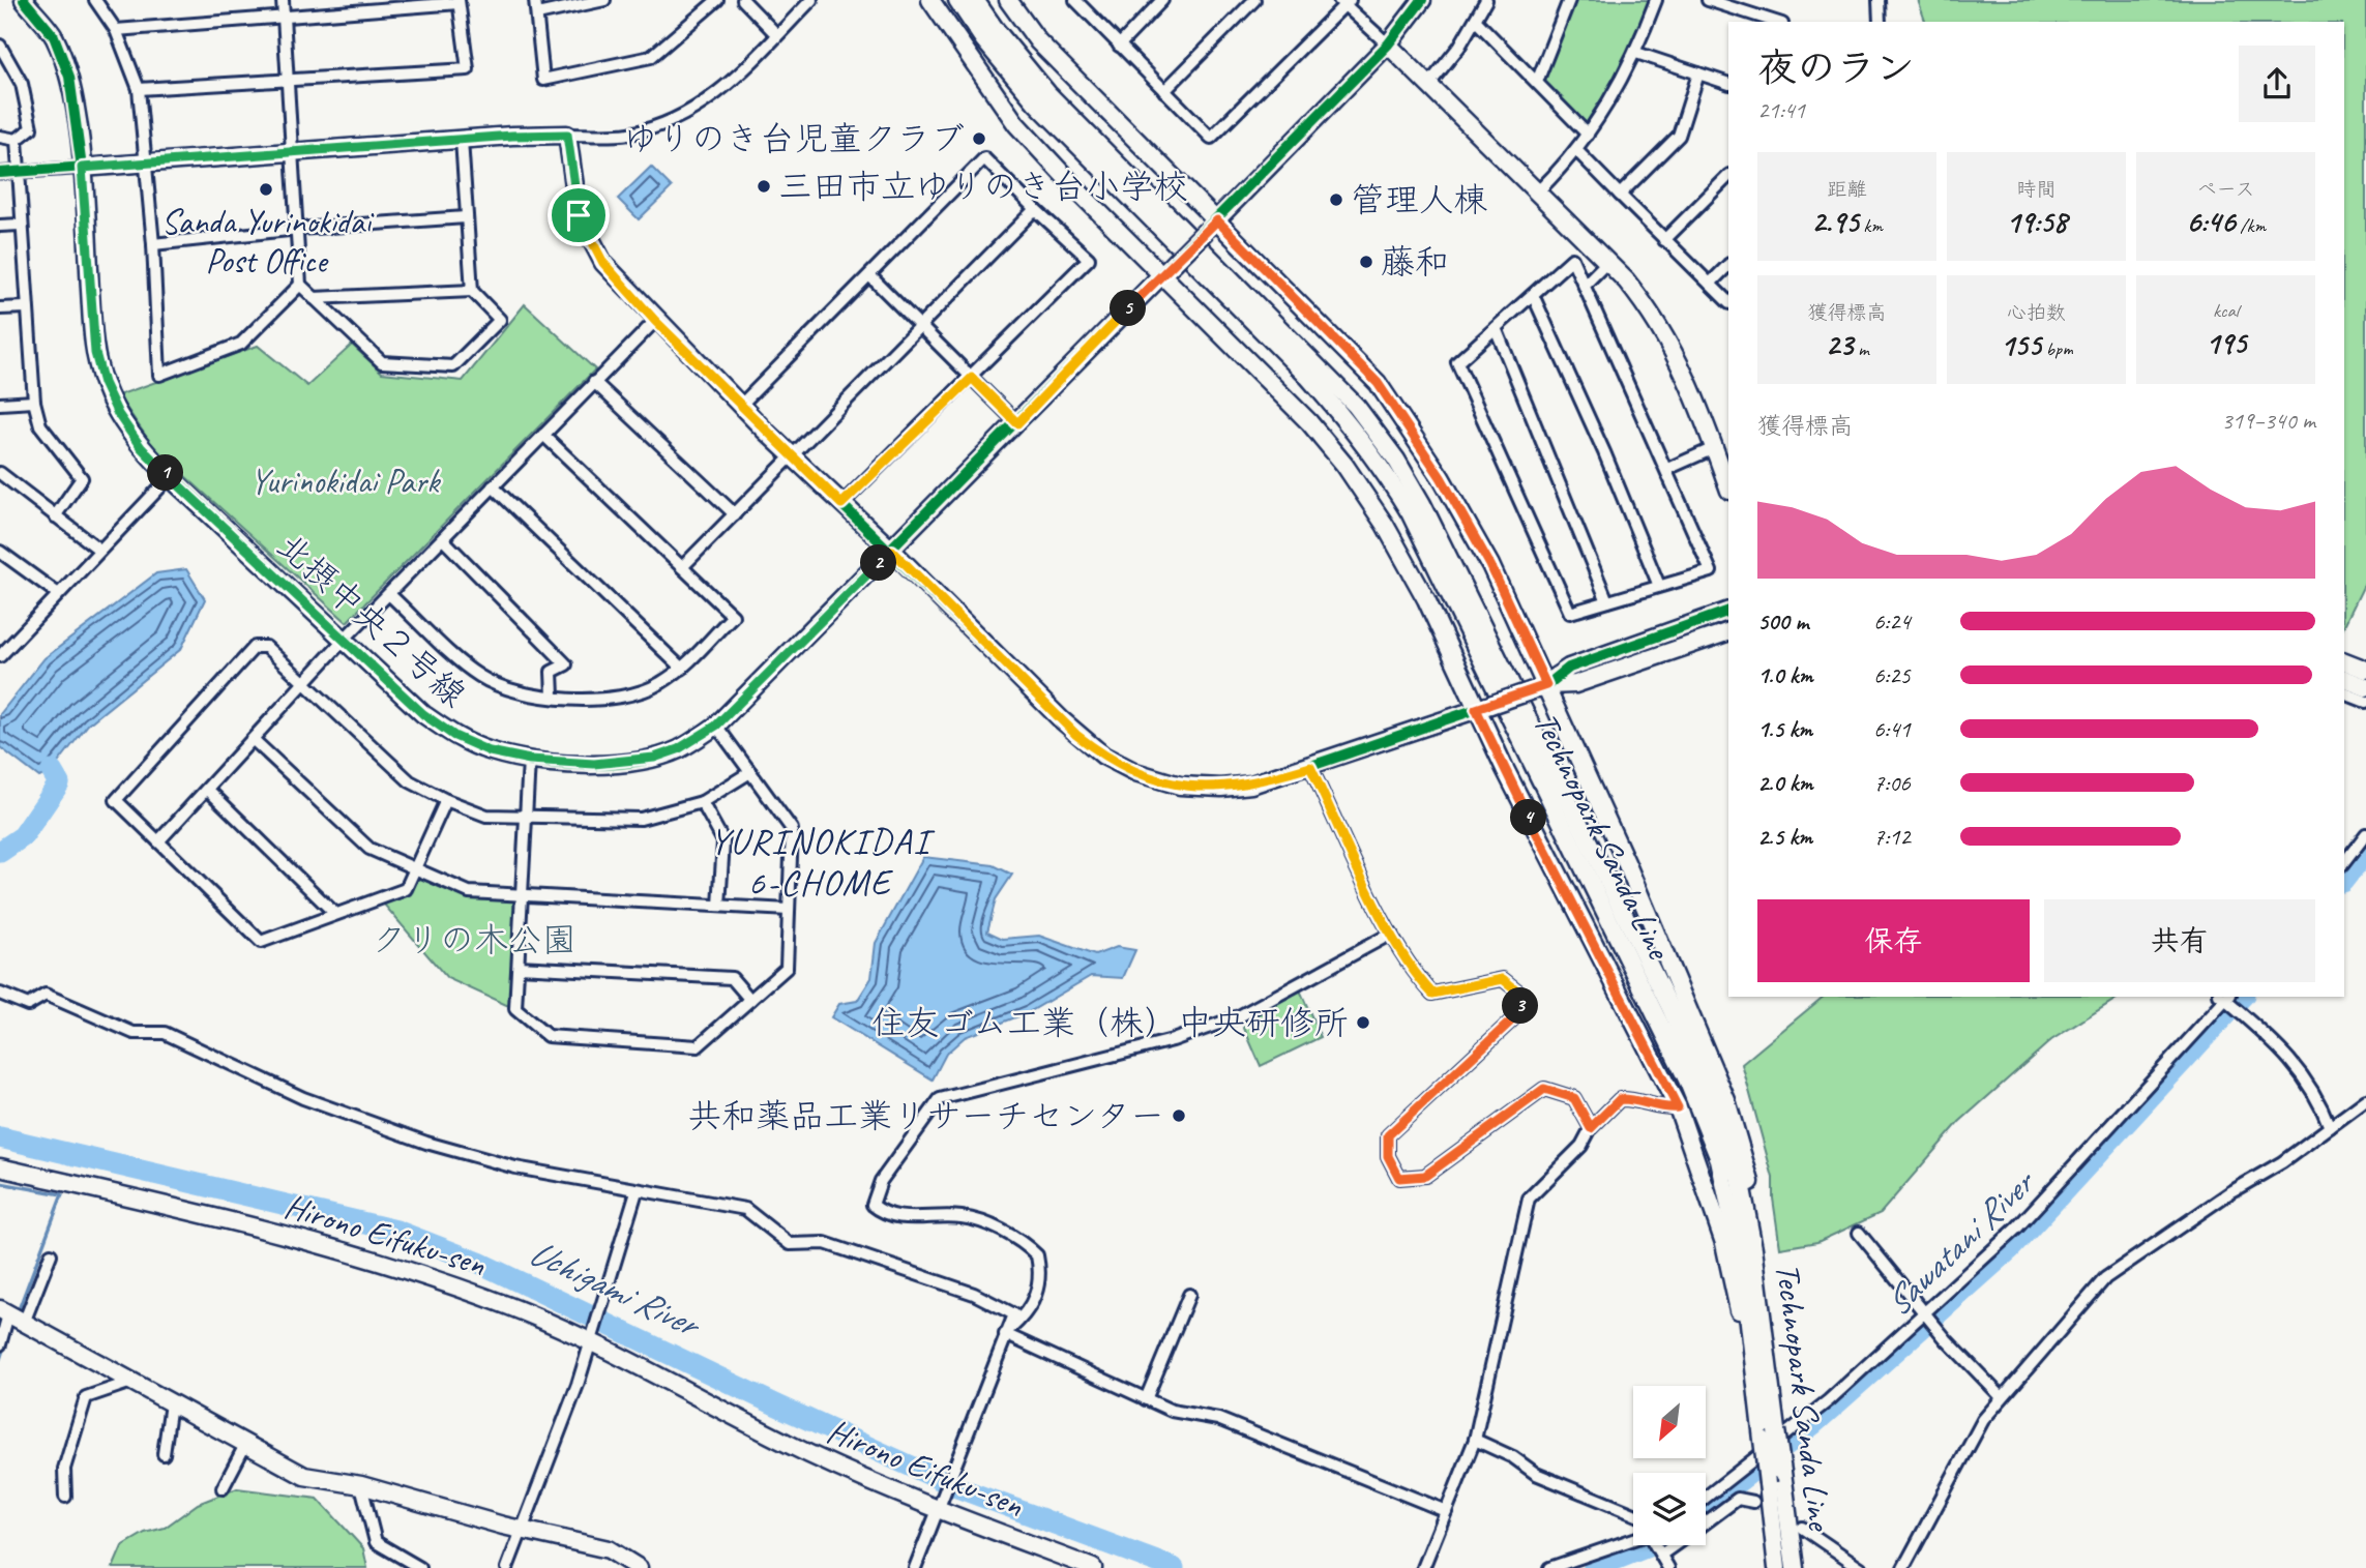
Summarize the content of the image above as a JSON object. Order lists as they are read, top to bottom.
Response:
{
  "streets": {
    "main road": ["北摂中央２号線", "Technopark Sanda Line", "Hirono Eifuku-sen"]
  },
  "districts": ["YURINOKIDAI 6-CHOME"],
  "water": ["Sawatani River", "Uchigami River"],
  "parks": ["Yurinokidai Park", "クリの木公園"],
  "places": [
    "ゆりのき台児童クラブ",
    "三田市立ゆりのき台小学校",
    "Sanda Yurinokidai Post Office",
    "管理人棟",
    "藤和",
    "住友ゴム工業（株）中央研修所",
    "共和薬品工業リサーチセンター"
  ],
  "north": "bottom left",
  "page": {
    "heading": ["夜のラン", "21:41"],
    "stats": [
      ["距離", "2.95 km"],
      ["時間", "19:58"],
      ["ペース", "6:46 /km"],
      ["獲得標高", "23 m"],
      ["心拍数", "155 bpm"],
      ["kcal", "195"]
    ],
    "pins": [
      "5",
      "1",
      "2",
      "4",
      "3"
    ],
    "chart": ["獲得標高", "319–340 m"],
    "list": [
      {
        "name": "500 m",
        "note": "6:24"
      },
      {
        "name": "1.0 km",
        "note": "6:25"
      },
      {
        "name": "1.5 km",
        "note": "6:41"
      },
      {
        "name": "2.0 km",
        "note": "7:06"
      },
      {
        "name": "2.5 km",
        "note": "7:12"
      }
    ],
    "buttons": ["保存", "共有"]
  }
}
